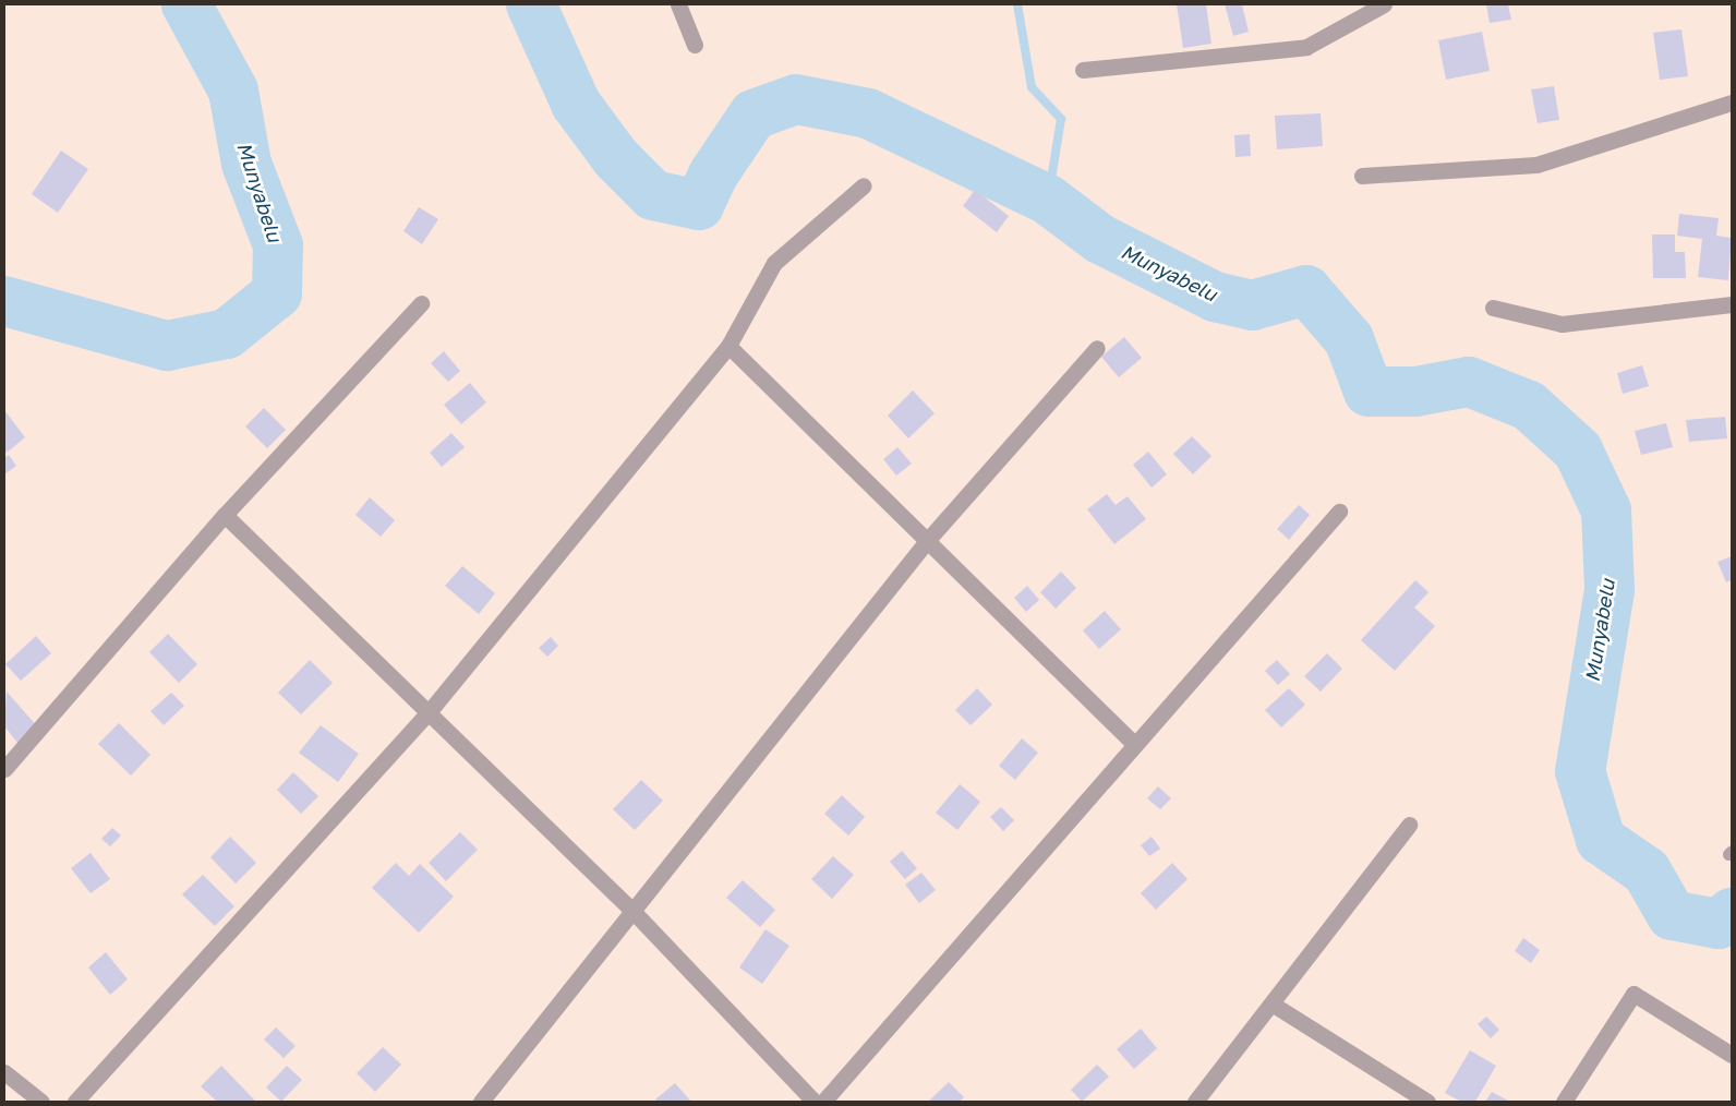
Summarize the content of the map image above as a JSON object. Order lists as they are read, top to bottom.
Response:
{
  "water": ["Munyabelu"]
}
